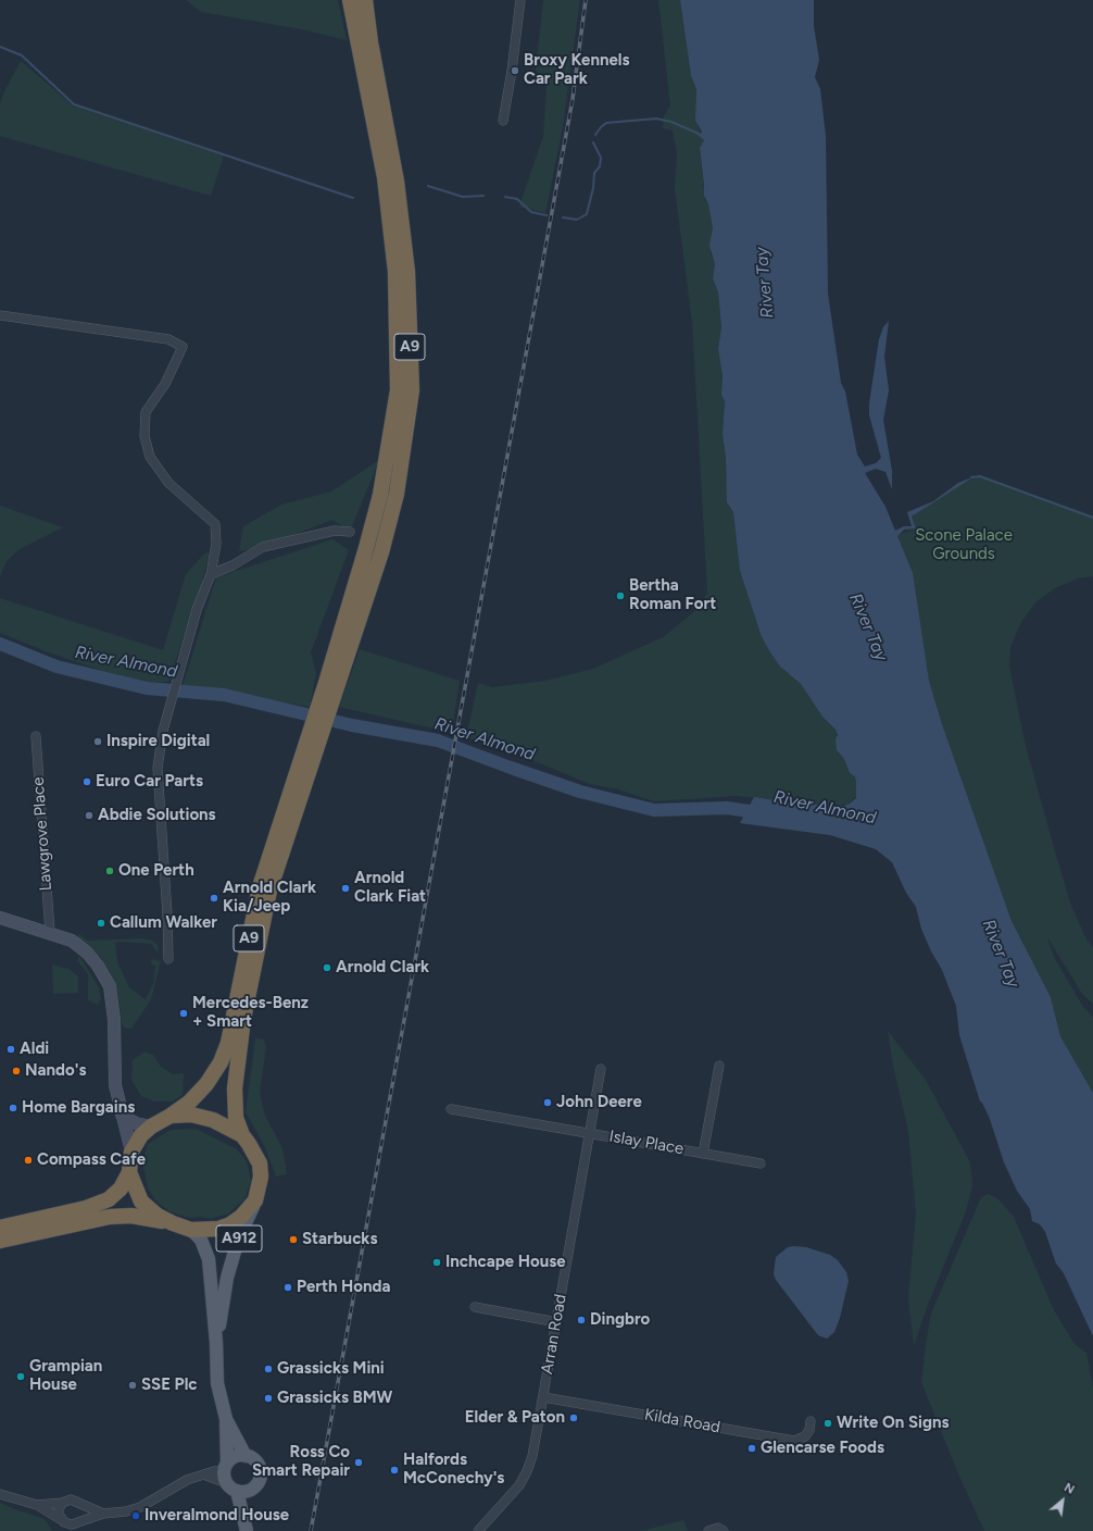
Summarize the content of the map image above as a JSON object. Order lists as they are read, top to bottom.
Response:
{
  "streets": {
    "highway": ["A9"],
    "main road": ["A912"],
    "street": [
      "Lawgrove Place",
      "Islay Place",
      "Arran Road",
      "Kilda Road"
    ]
  },
  "crossings": [
    ["A9", "A912"],
    ["Islay Place", "Arran Road"],
    ["Arran Road", "Kilda Road"]
  ],
  "water": ["River Tay", "River Almond"],
  "parks": ["Scone Palace Grounds"],
  "places": [
    "Broxy Kennels Car Park",
    "Bertha Roman Fort",
    "Inspire Digital",
    "Euro Car Parts",
    "Abdie Solutions",
    "One Perth",
    "Arnold Clark Fiat",
    "Arnold Clark Kia/Jeep",
    "Callum Walker",
    "Arnold Clark",
    "Mercedes-Benz + Smart",
    "Aldi",
    "Nando's",
    "John Deere",
    "Home Bargains",
    "Compass Cafe",
    "Starbucks",
    "Inchcape House",
    "Perth Honda",
    "Dingbro",
    "Grassicks Mini",
    "Grampian House",
    "SSE Plc",
    "Grassicks BMW",
    "Elder & Paton",
    "Write On Signs",
    "Glencarse Foods",
    "Ross Co Smart Repair",
    "Halfords McConechy's",
    "Inveralmond House"
  ],
  "north": "top right"
}
